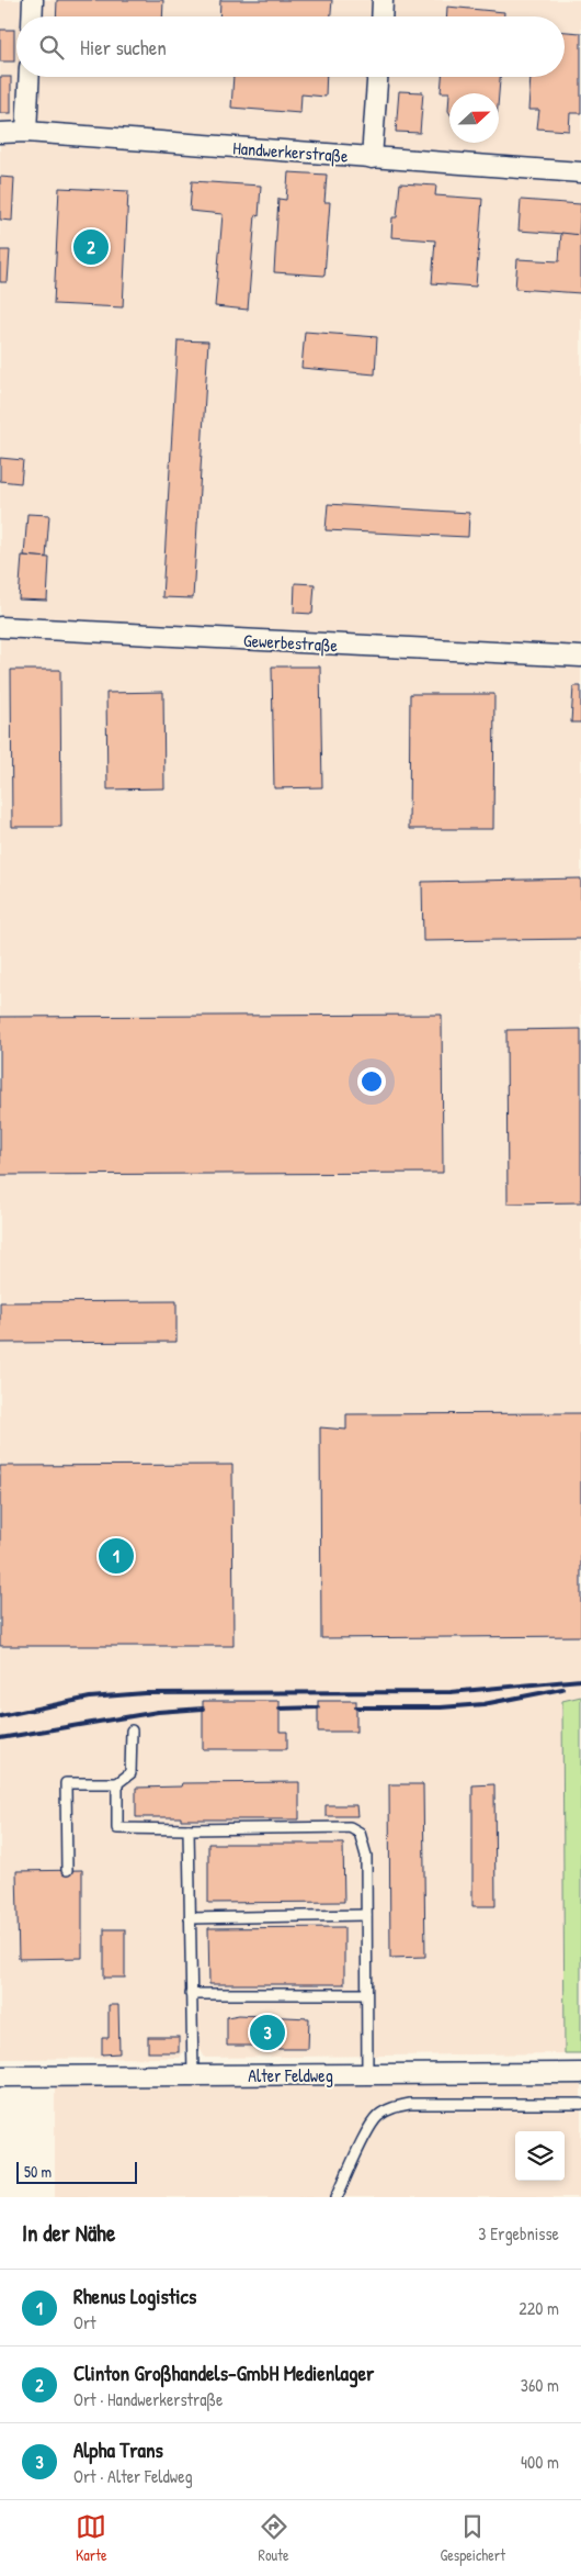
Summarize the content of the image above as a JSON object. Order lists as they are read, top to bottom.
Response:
{
  "streets": {
    "street": ["Handwerkerstraße", "Gewerbestraße", "Alter Feldweg"]
  },
  "scale_bar": "50 m",
  "north": "right",
  "page": {
    "search": "Hier suchen",
    "pins": ["2", "1", "3"],
    "scale": "50 m",
    "heading": ["In der Nähe", "3 Ergebnisse"],
    "list": [
      {
        "mark": "1",
        "name": "Rhenus Logistics",
        "note": "Ort",
        "value": "220 m"
      },
      {
        "mark": "2",
        "name": "Clinton Großhandels-GmbH Medienlager",
        "note": "Ort · Handwerkerstraße",
        "value": "360 m"
      },
      {
        "mark": "3",
        "name": "Alpha Trans",
        "note": "Ort · Alter Feldweg",
        "value": "400 m"
      }
    ],
    "nav": ["Karte", "Route", "Gespeichert"]
  }
}
